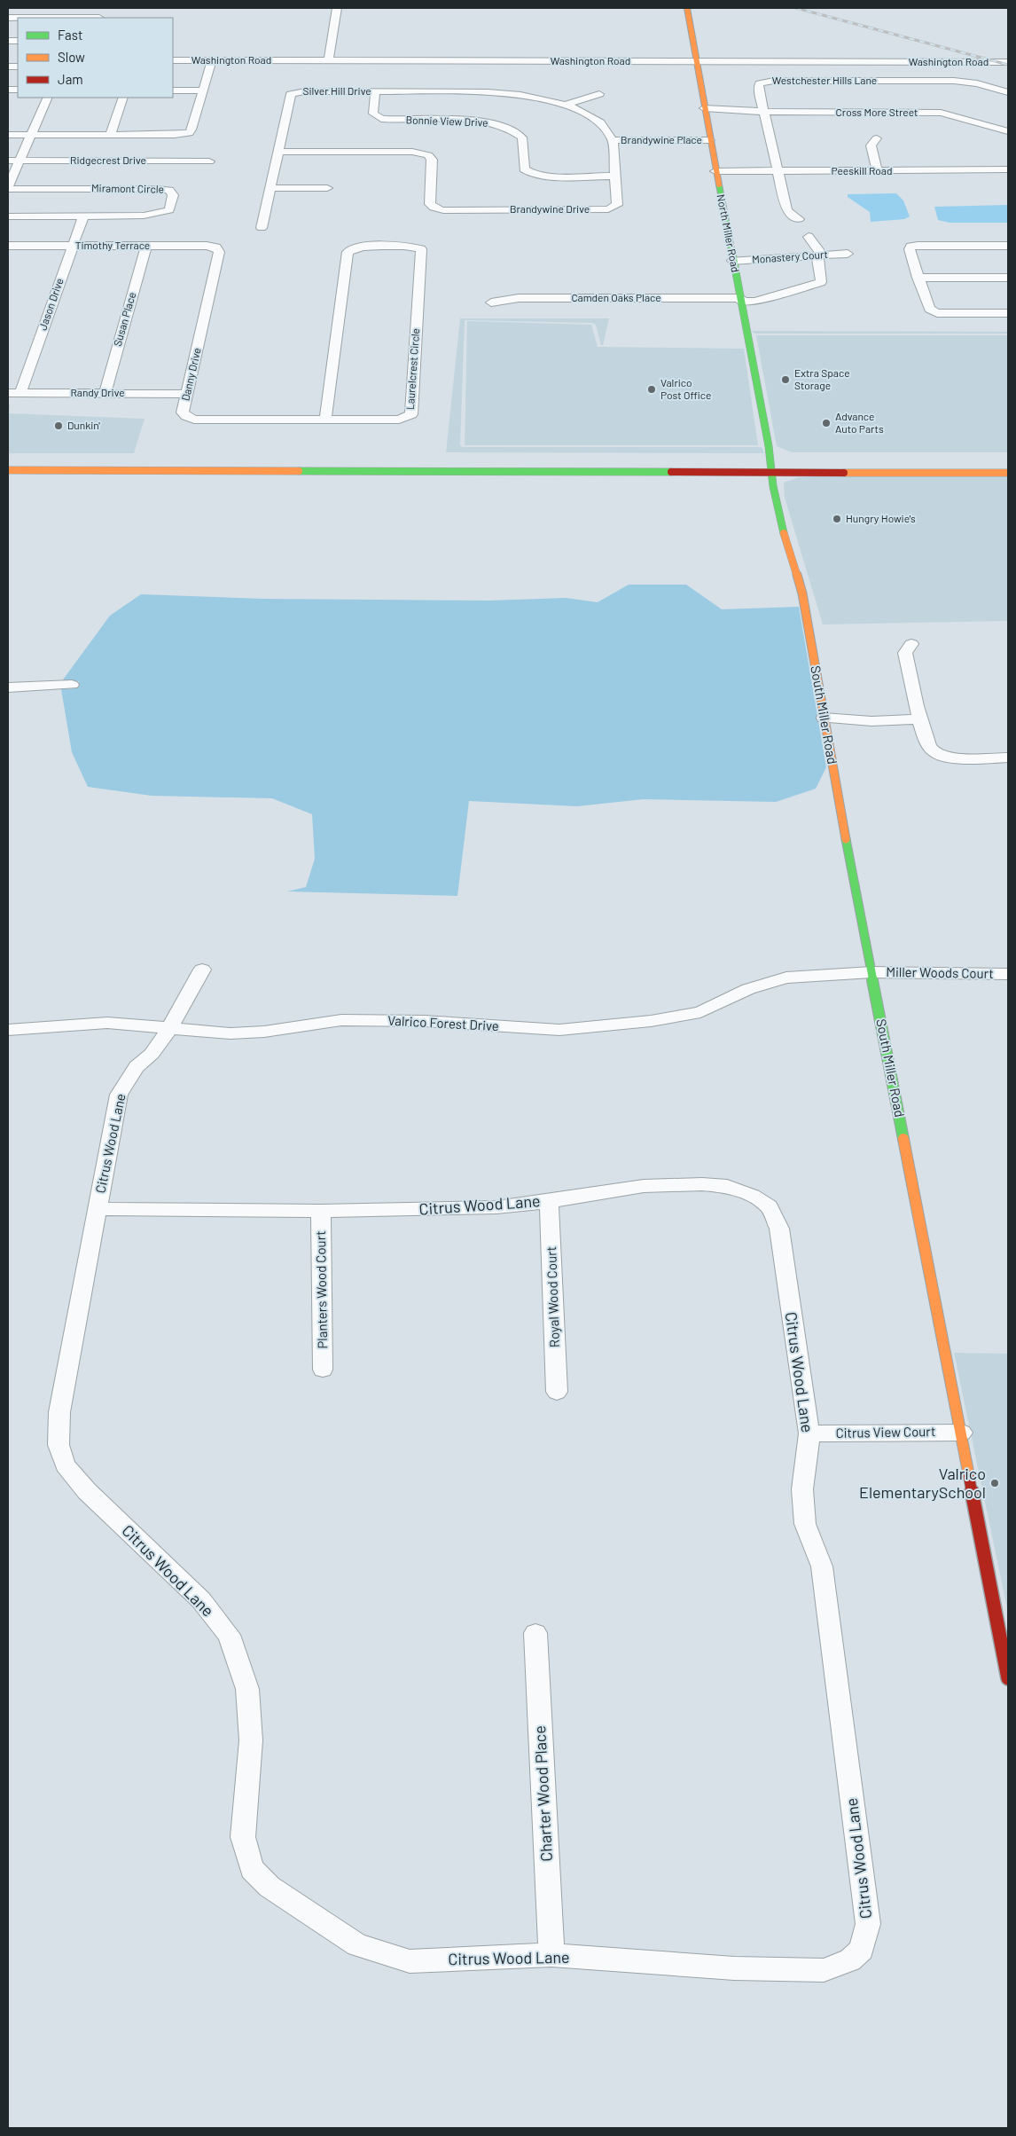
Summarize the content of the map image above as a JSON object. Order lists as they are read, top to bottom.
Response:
{
  "streets": {
    "main road": ["North Miller Road", "South Miller Road"],
    "street": [
      "Washington Road",
      "Westchester Hills Lane",
      "Silver Hill Drive",
      "Cross More Street",
      "Bonnie View Drive",
      "Brandywine Place",
      "Ridgecrest Drive",
      "Peeskill Road",
      "Miramont Circle",
      "Brandywine Drive",
      "Timothy Terrace",
      "Monastery Court",
      "Camden Oaks Place",
      "Jason Drive",
      "Susan Place",
      "Laurelcrest Circle",
      "Danny Drive",
      "Randy Drive",
      "Miller Woods Court",
      "Valrico Forest Drive",
      "Citrus Wood Lane",
      "Planters Wood Court",
      "Royal Wood Court",
      "Citrus View Court",
      "Charter Wood Place"
    ]
  },
  "crossings": [
    ["Washington Road", "North Miller Road"],
    ["Westchester Hills Lane", "Cross More Street"],
    ["Westchester Hills Lane", "Peeskill Road"],
    ["Silver Hill Drive", "Bonnie View Drive"],
    ["Silver Hill Drive", "Brandywine Drive"],
    ["Cross More Street", "North Miller Road"],
    ["Bonnie View Drive", "Brandywine Drive"],
    ["Brandywine Place", "Brandywine Drive"],
    ["Brandywine Place", "North Miller Road"],
    ["Peeskill Road", "North Miller Road"],
    ["Miramont Circle", "Jason Drive"],
    ["North Miller Road", "Monastery Court"],
    ["North Miller Road", "Camden Oaks Place"],
    ["North Miller Road", "South Miller Road"],
    ["Timothy Terrace", "Jason Drive"],
    ["Timothy Terrace", "Susan Place"],
    ["Timothy Terrace", "Danny Drive"],
    ["Monastery Court", "Camden Oaks Place"],
    ["Jason Drive", "Randy Drive"],
    ["Susan Place", "Randy Drive"],
    ["Laurelcrest Circle", "Danny Drive"],
    ["Danny Drive", "Randy Drive"],
    ["South Miller Road", "Miller Woods Court"],
    ["South Miller Road", "Valrico Forest Drive"],
    ["South Miller Road", "Citrus View Court"],
    ["Miller Woods Court", "Valrico Forest Drive"],
    ["Valrico Forest Drive", "Citrus Wood Lane"],
    ["Citrus Wood Lane", "Planters Wood Court"],
    ["Citrus Wood Lane", "Royal Wood Court"],
    ["Citrus Wood Lane", "Citrus View Court"],
    ["Citrus Wood Lane", "Charter Wood Place"]
  ],
  "places": [
    "Extra Space Storage",
    "Valrico Post Office",
    "Advance Auto Parts",
    "Dunkin'",
    "Hungry Howie's",
    "Valrico ElementarySchool"
  ],
  "legend": ["Fast", "Slow", "Jam"]
}
